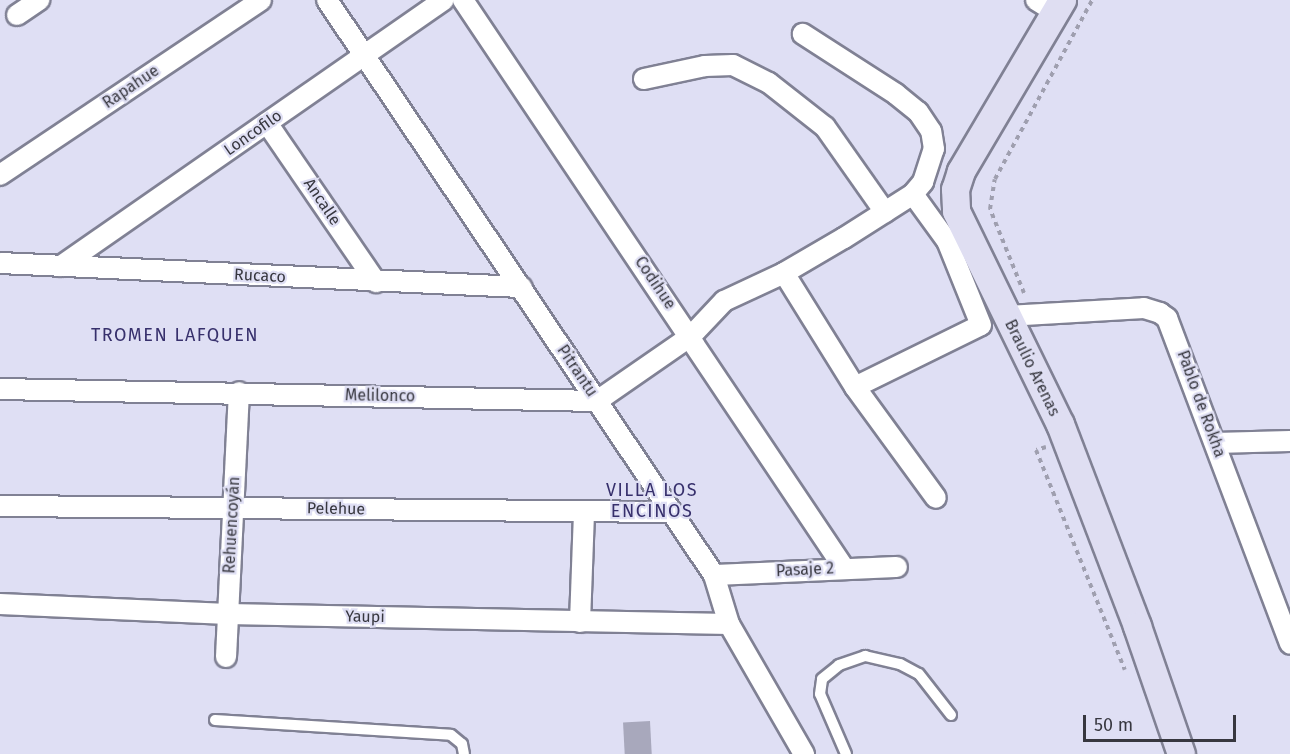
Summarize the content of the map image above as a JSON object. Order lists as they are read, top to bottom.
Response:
{
  "streets": {
    "street": [
      "Rapahue",
      "Loncofilo",
      "Ancalle",
      "Rucaco",
      "Codihue",
      "Braulio Arenas",
      "Pitrantu",
      "Melilonco",
      "Pablo de Rokha",
      "Pelehue",
      "Rehuencoyán",
      "Pasaje 2",
      "Yaupi"
    ]
  },
  "crossings": [
    ["Loncofilo", "Ancalle"],
    ["Loncofilo", "Rucaco"],
    ["Loncofilo", "Pitrantu"],
    ["Ancalle", "Rucaco"],
    ["Rucaco", "Pitrantu"],
    ["Codihue", "Pasaje 2"],
    ["Braulio Arenas", "Pablo de Rokha"],
    ["Pitrantu", "Melilonco"],
    ["Pitrantu", "Pelehue"],
    ["Pitrantu", "Pasaje 2"],
    ["Pitrantu", "Yaupi"],
    ["Melilonco", "Rehuencoyán"],
    ["Pelehue", "Rehuencoyán"],
    ["Rehuencoyán", "Yaupi"]
  ],
  "districts": ["TROMEN LAFQUEN", "VILLA LOS ENCINOS"],
  "scale_bar": "50 m"
}
